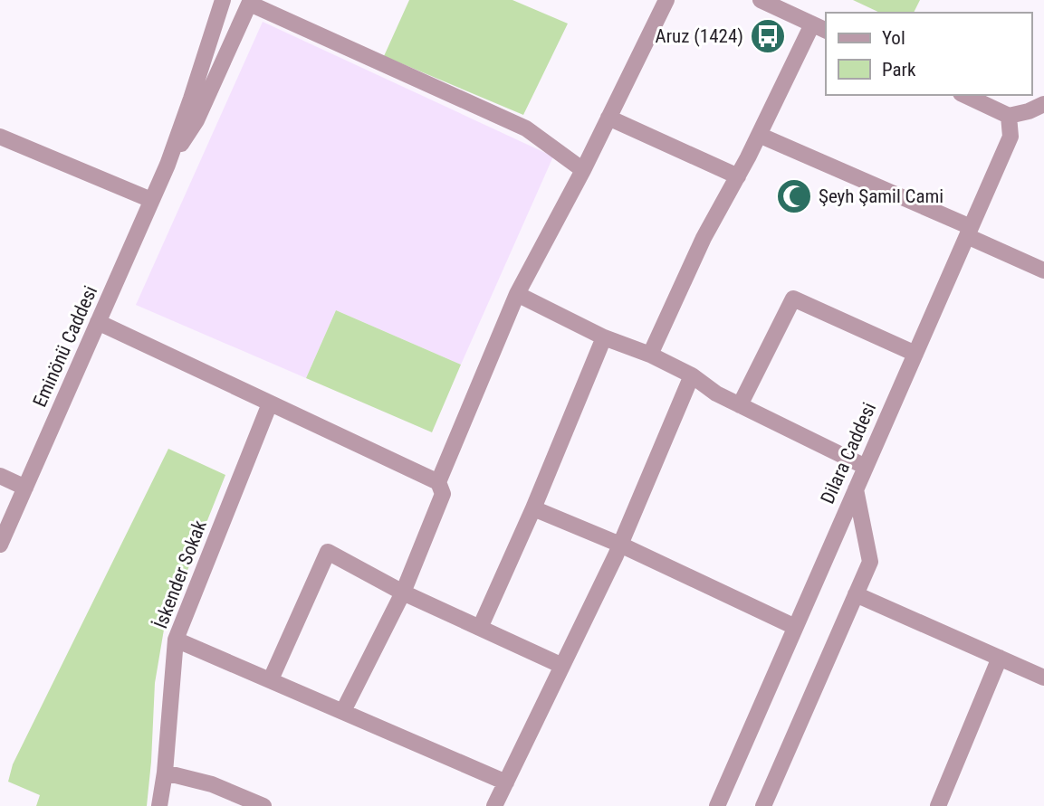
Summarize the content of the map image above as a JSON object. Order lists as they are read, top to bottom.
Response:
{
  "streets": {
    "street": ["Eminönü Caddesi", "Dilara Caddesi", "İskender Sokak"]
  },
  "places": {
    "bus stop": ["Aruz (1424)"],
    "mosque": ["Şeyh Şamil Cami"]
  },
  "legend": ["Yol", "Park"]
}
